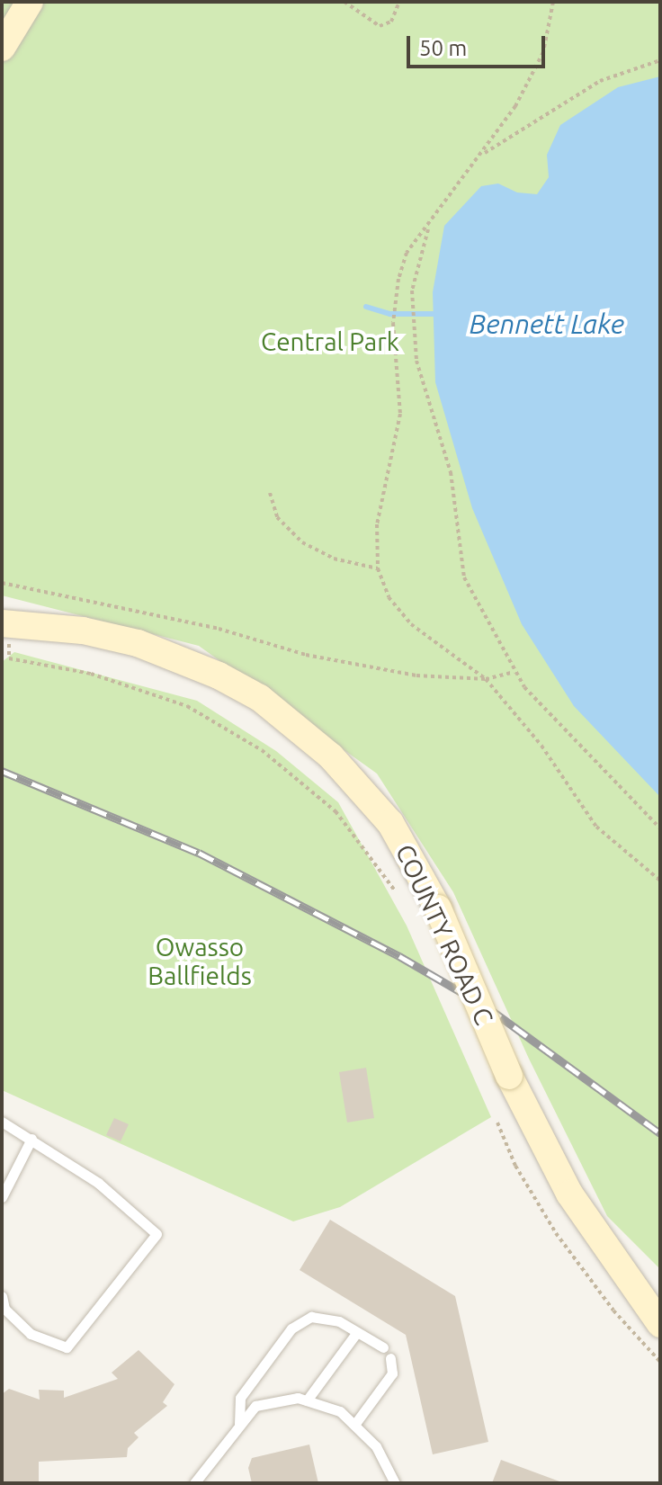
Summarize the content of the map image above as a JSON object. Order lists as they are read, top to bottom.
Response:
{
  "streets": {
    "main road": ["COUNTY ROAD C"]
  },
  "water": ["Bennett Lake"],
  "parks": ["Central Park", "Owasso Ballfields"],
  "scale_bar": "50 m"
}
